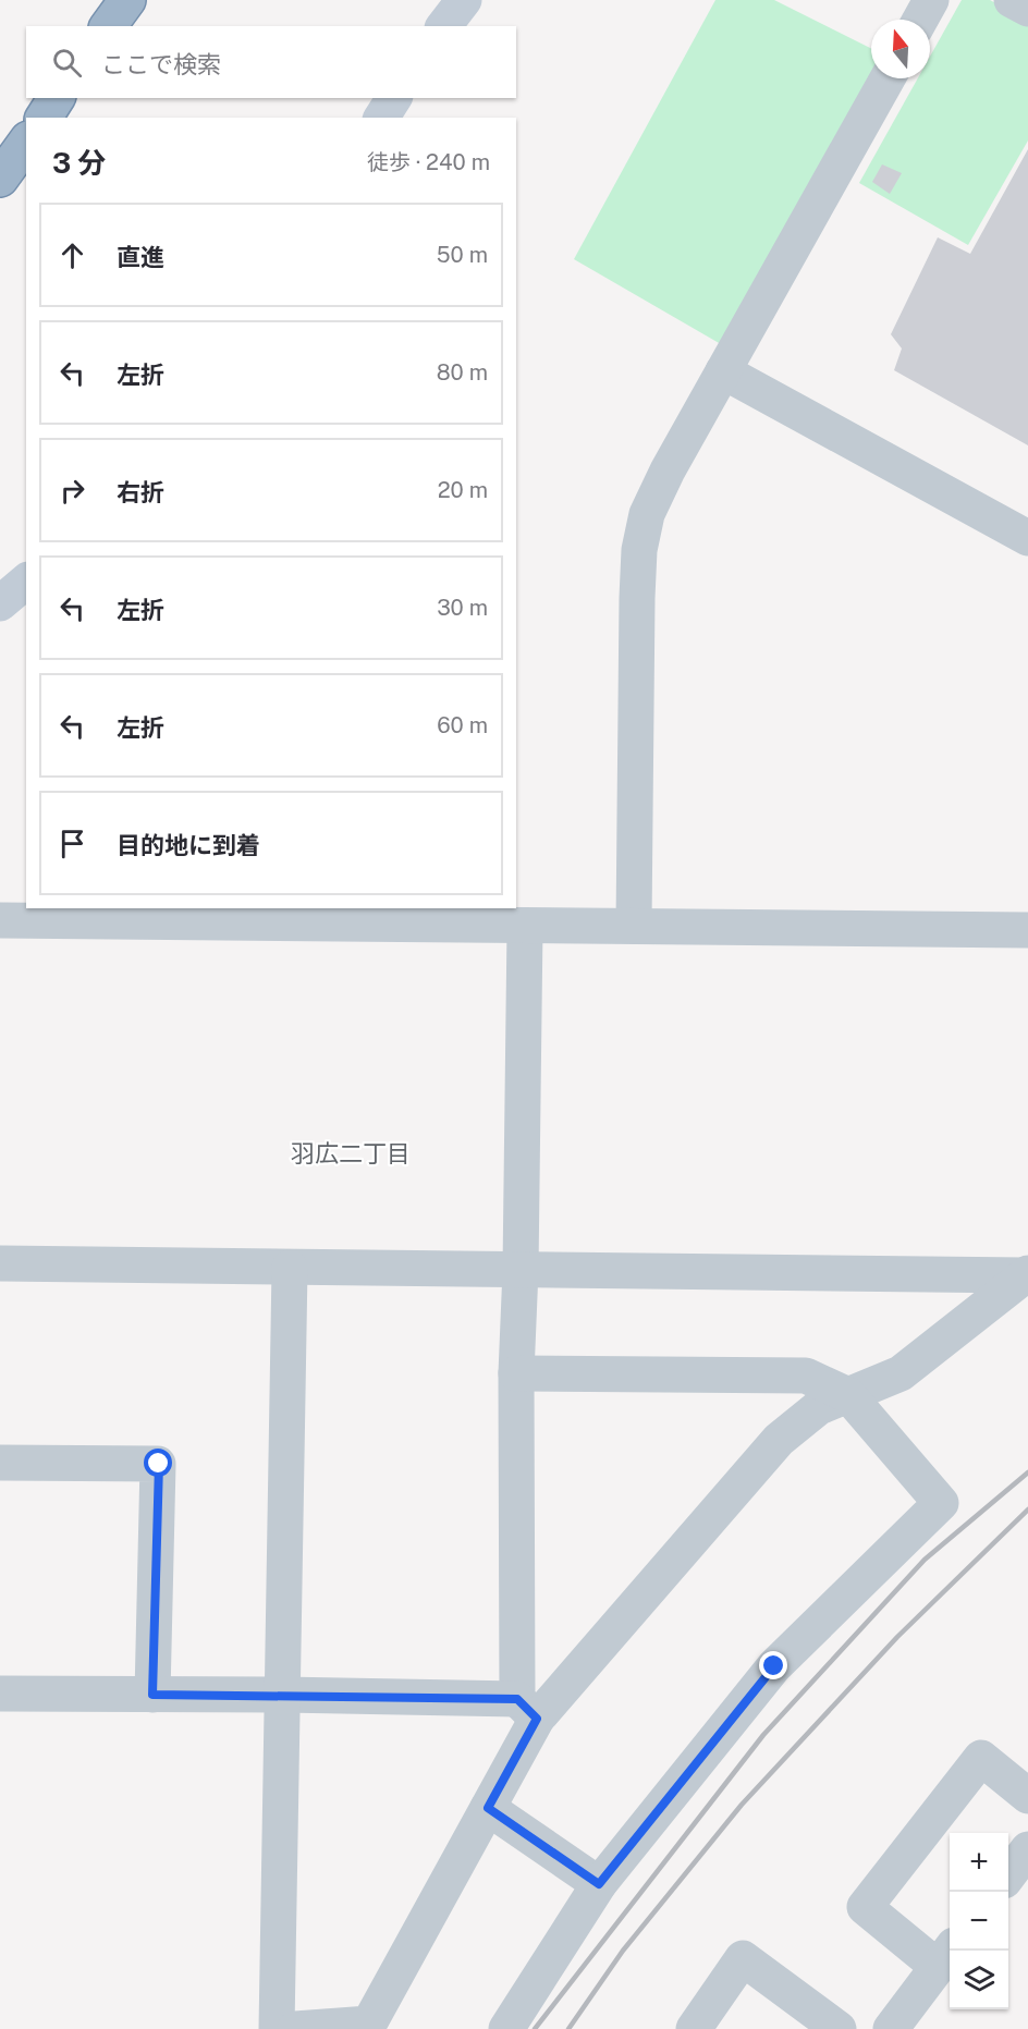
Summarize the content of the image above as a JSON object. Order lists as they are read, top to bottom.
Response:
{
  "districts": ["羽広二丁目"],
  "north": "top",
  "page": {
    "search": "ここで検索",
    "heading": ["3 分", "徒歩 · 240 m"],
    "list": [
      ["直進", "50 m"],
      ["左折", "80 m"],
      ["右折", "20 m"],
      ["左折", "30 m"],
      ["左折", "60 m"],
      "目的地に到着"
    ],
    "map_buttons": ["+", "−"]
  }
}
